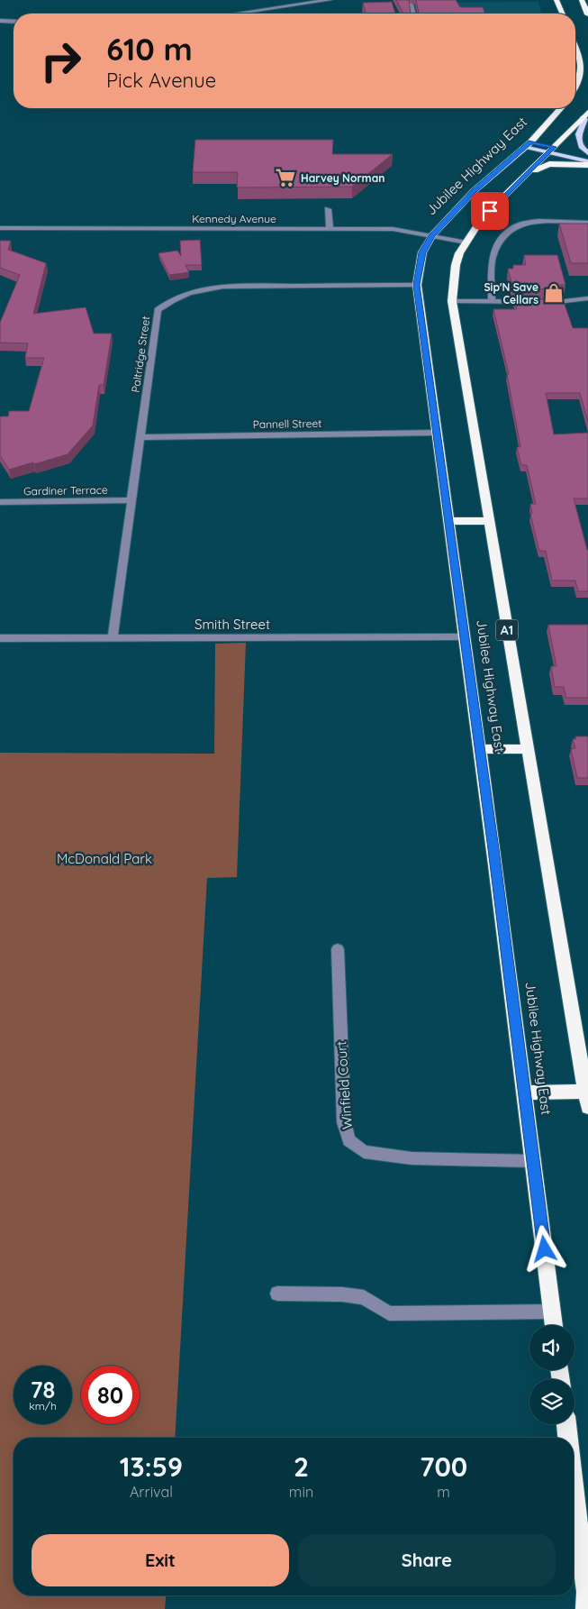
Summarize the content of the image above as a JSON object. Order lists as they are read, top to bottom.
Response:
{
  "streets": {
    "highway": ["Jubilee Highway East", "A1"],
    "street": [
      "Kennedy Avenue",
      "Paltridge Street",
      "Pannell Street",
      "Gardiner Terrace",
      "Smith Street",
      "Winfield Court"
    ]
  },
  "crossings": [
    ["Jubilee Highway East", "Kennedy Avenue"],
    ["Jubilee Highway East", "Paltridge Street"],
    ["Jubilee Highway East", "Pannell Street"],
    ["Jubilee Highway East", "Smith Street"],
    ["Jubilee Highway East", "Winfield Court"],
    ["Paltridge Street", "Pannell Street"],
    ["Paltridge Street", "Gardiner Terrace"],
    ["Paltridge Street", "Smith Street"]
  ],
  "parks": ["McDonald Park"],
  "places": {
    "supermarket": ["Harvey Norman"],
    "shop": ["Sip'N Save Cellars"]
  },
  "page": {
    "turn": ["610 m", "Pick Avenue"],
    "speed": "78 km/h",
    "limit": "80",
    "eta": [
      "13:59",
      "Arrival",
      "2",
      "min",
      "700",
      "m"
    ],
    "buttons": ["Exit", "Share"]
  }
}
